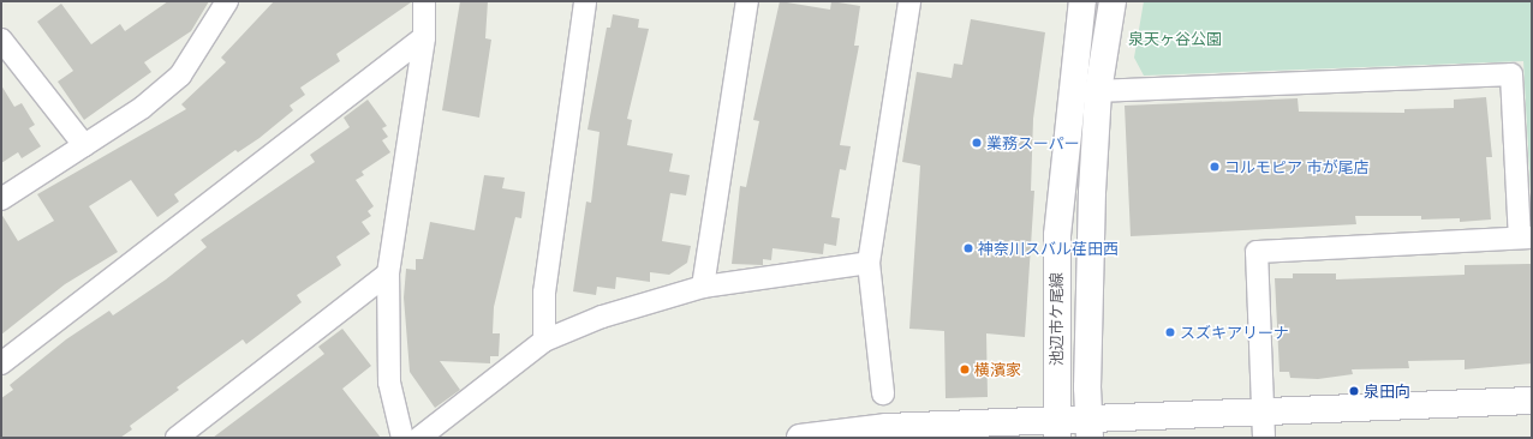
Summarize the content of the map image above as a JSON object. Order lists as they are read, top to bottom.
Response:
{
  "streets": {
    "street": ["池辺市ケ尾線"]
  },
  "parks": ["泉天ヶ谷公園"],
  "places": [
    "業務スーパー",
    "コルモピア 市が尾店",
    "神奈川スバル荏田西",
    "スズキアリーナ",
    "横濱家",
    "泉田向"
  ]
}
